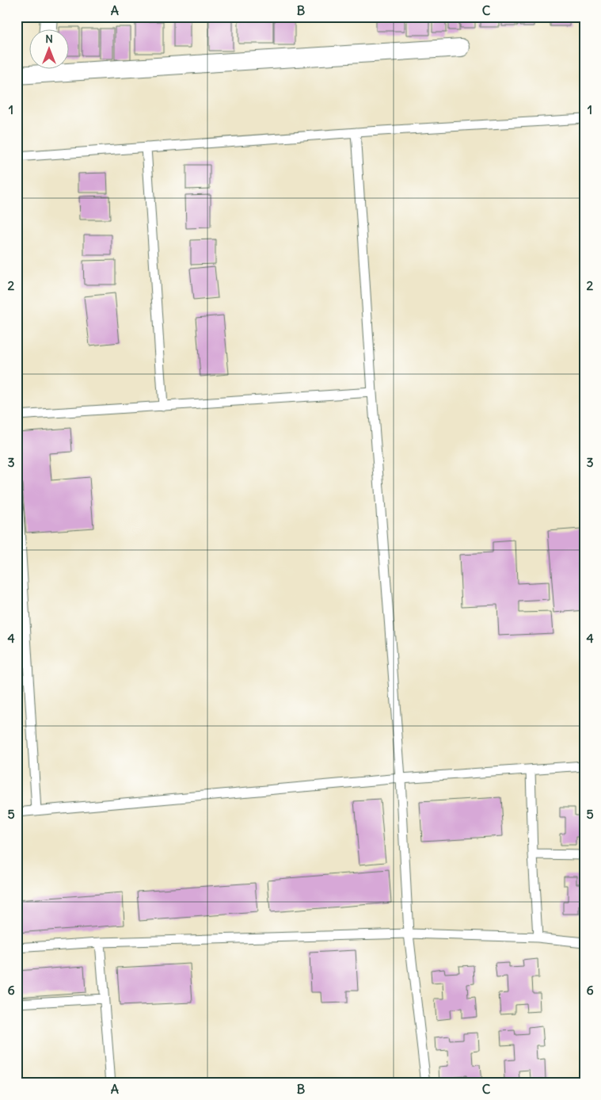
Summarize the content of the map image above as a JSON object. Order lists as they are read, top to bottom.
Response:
{
  "north": "top",
  "grid": {
    "columns": ["A", "B", "C"],
    "rows": [
      "1",
      "2",
      "3",
      "4",
      "5",
      "6"
    ]
  }
}
